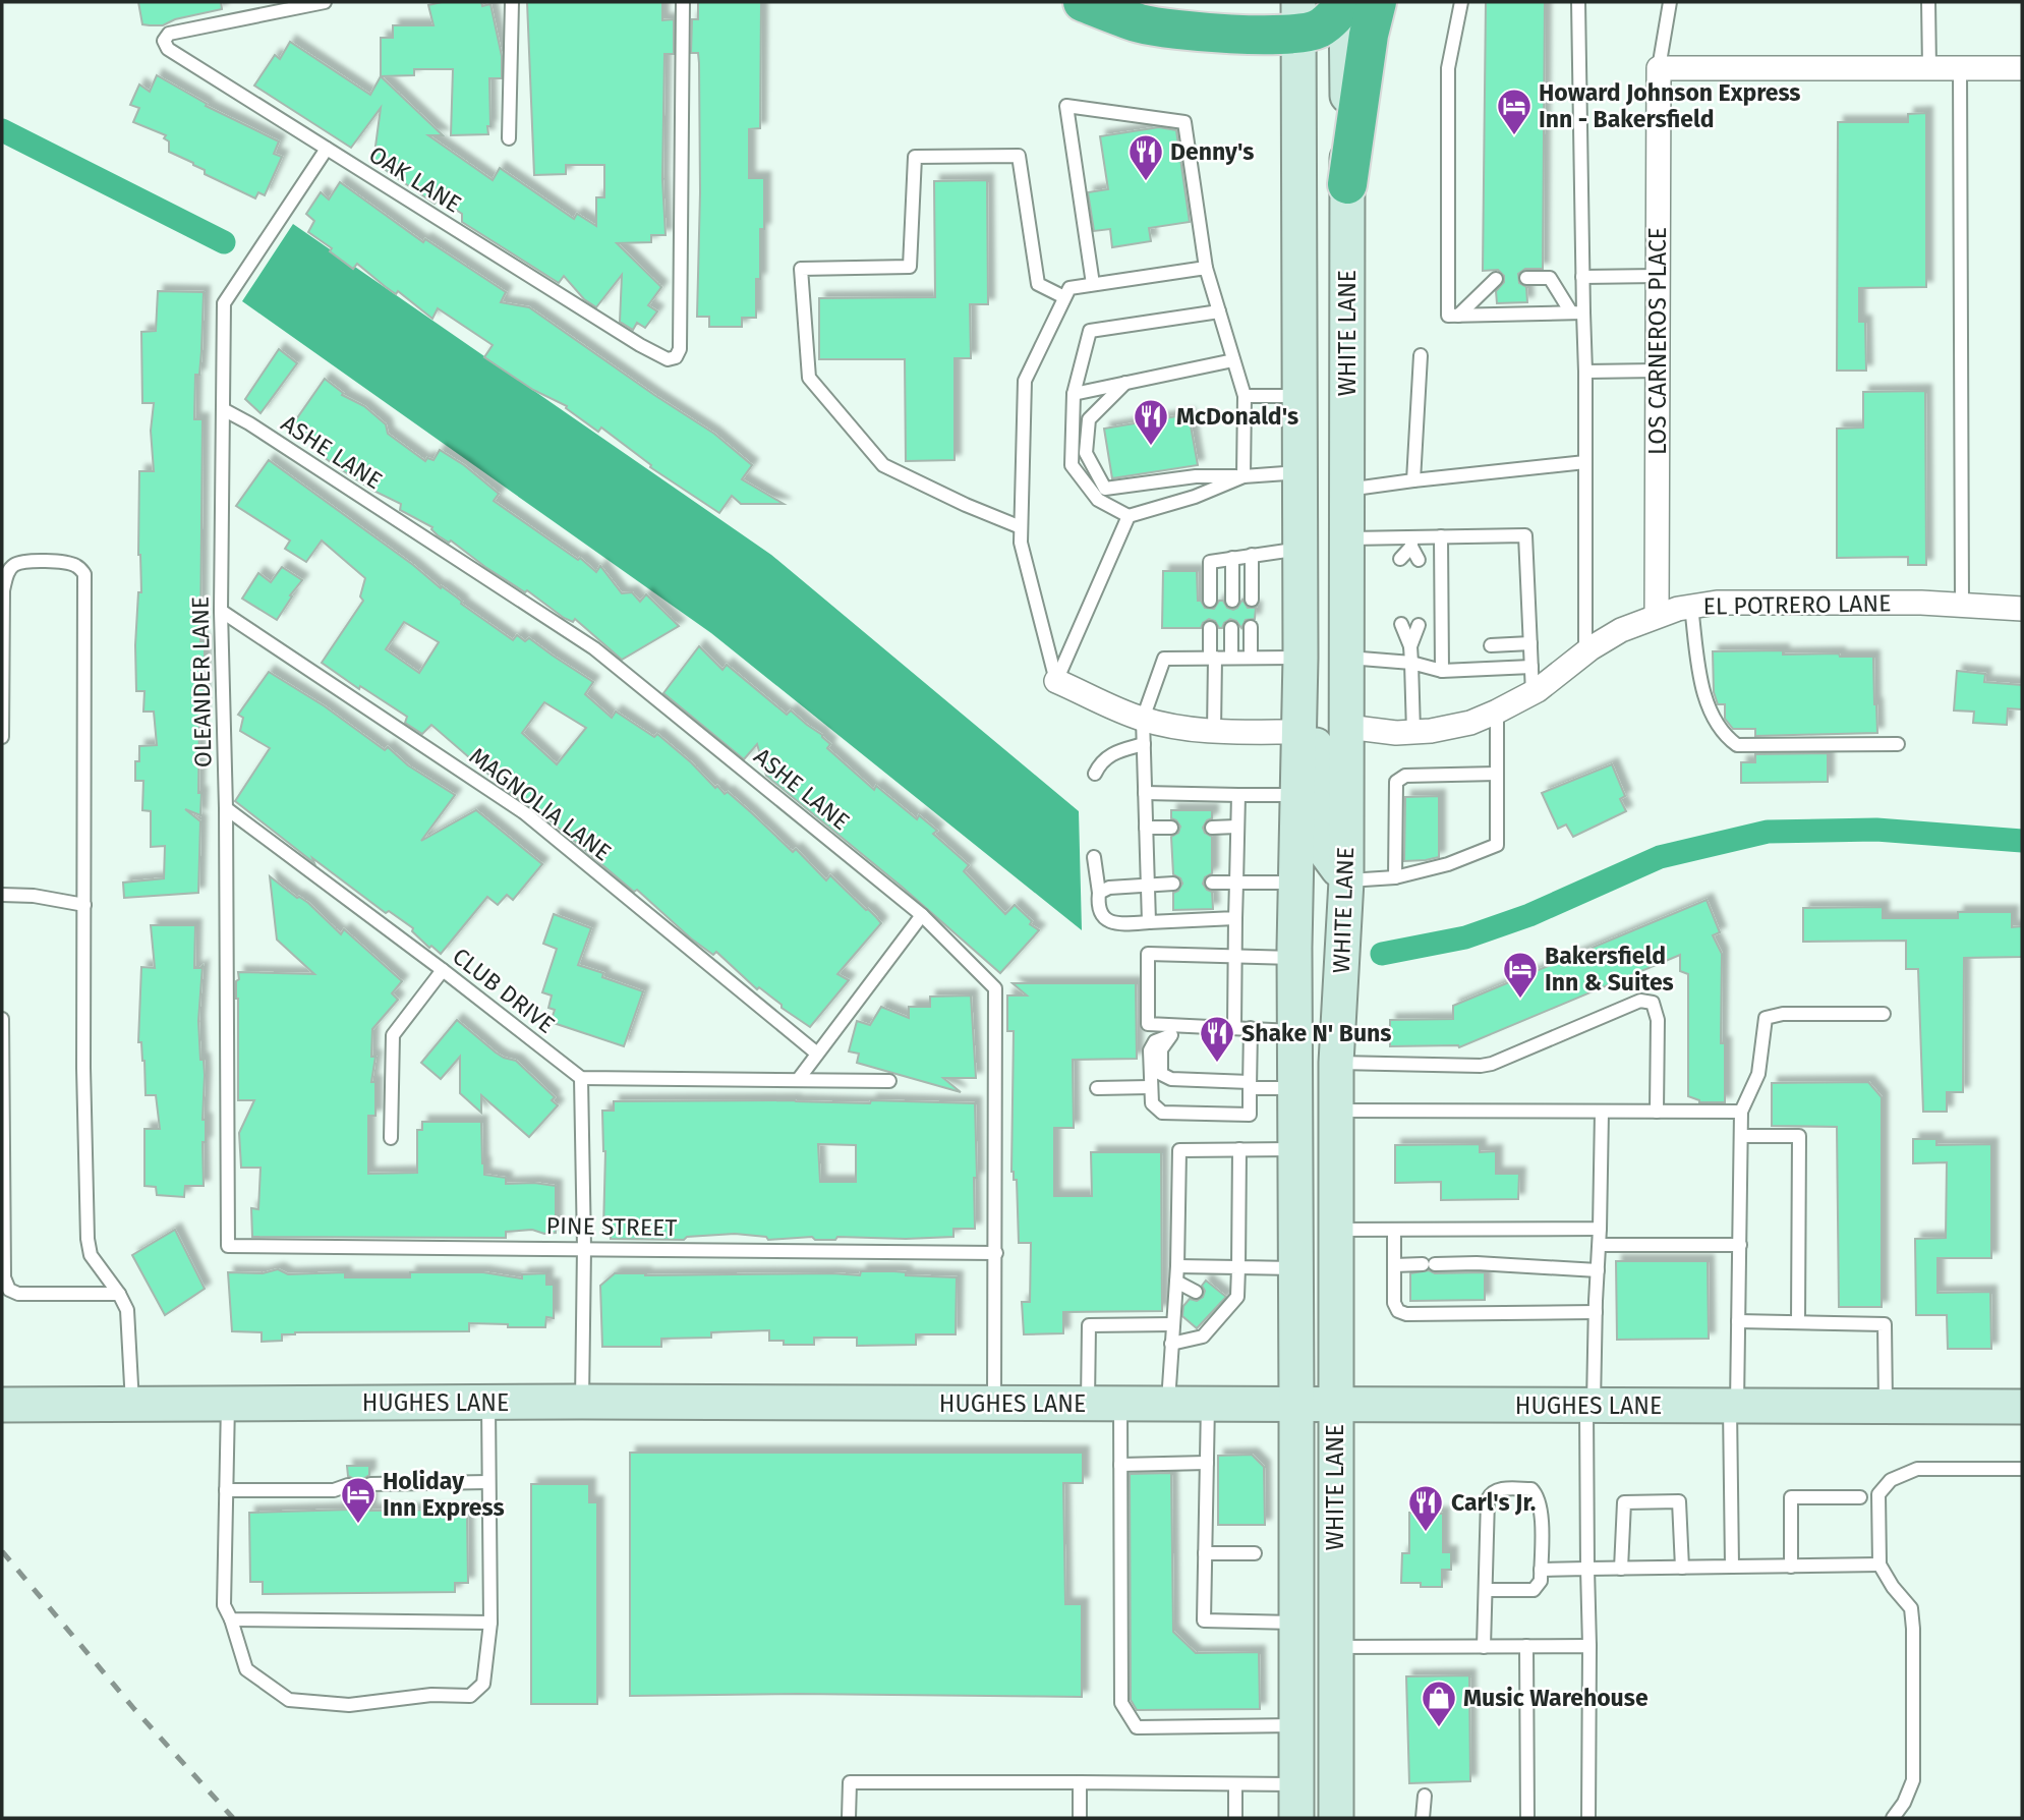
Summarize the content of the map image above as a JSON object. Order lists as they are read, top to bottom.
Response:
{
  "streets": {
    "main road": ["WHITE LANE", "HUGHES LANE"],
    "street": ["LOS CARNEROS PLACE", "EL POTRERO LANE"],
    "lane": [
      "OAK LANE",
      "ASHE LANE",
      "OLEANDER LANE",
      "MAGNOLIA LANE",
      "CLUB DRIVE",
      "PINE STREET"
    ]
  },
  "crossings": [
    ["OAK LANE", "OLEANDER LANE"],
    ["WHITE LANE", "EL POTRERO LANE"],
    ["WHITE LANE", "HUGHES LANE"],
    ["LOS CARNEROS PLACE", "EL POTRERO LANE"],
    ["ASHE LANE", "OLEANDER LANE"],
    ["ASHE LANE", "PINE STREET"],
    ["ASHE LANE", "HUGHES LANE"],
    ["OLEANDER LANE", "MAGNOLIA LANE"],
    ["OLEANDER LANE", "CLUB DRIVE"],
    ["OLEANDER LANE", "PINE STREET"]
  ],
  "places": {
    "hotel": ["Howard Johnson Express Inn - Bakersfield", "Bakersfield Inn & Suites", "Holiday Inn Express"],
    "restaurant": [
      "Denny's",
      "McDonald's",
      "Shake N' Buns",
      "Carl's Jr."
    ],
    "shop": ["Music Warehouse"]
  }
}
